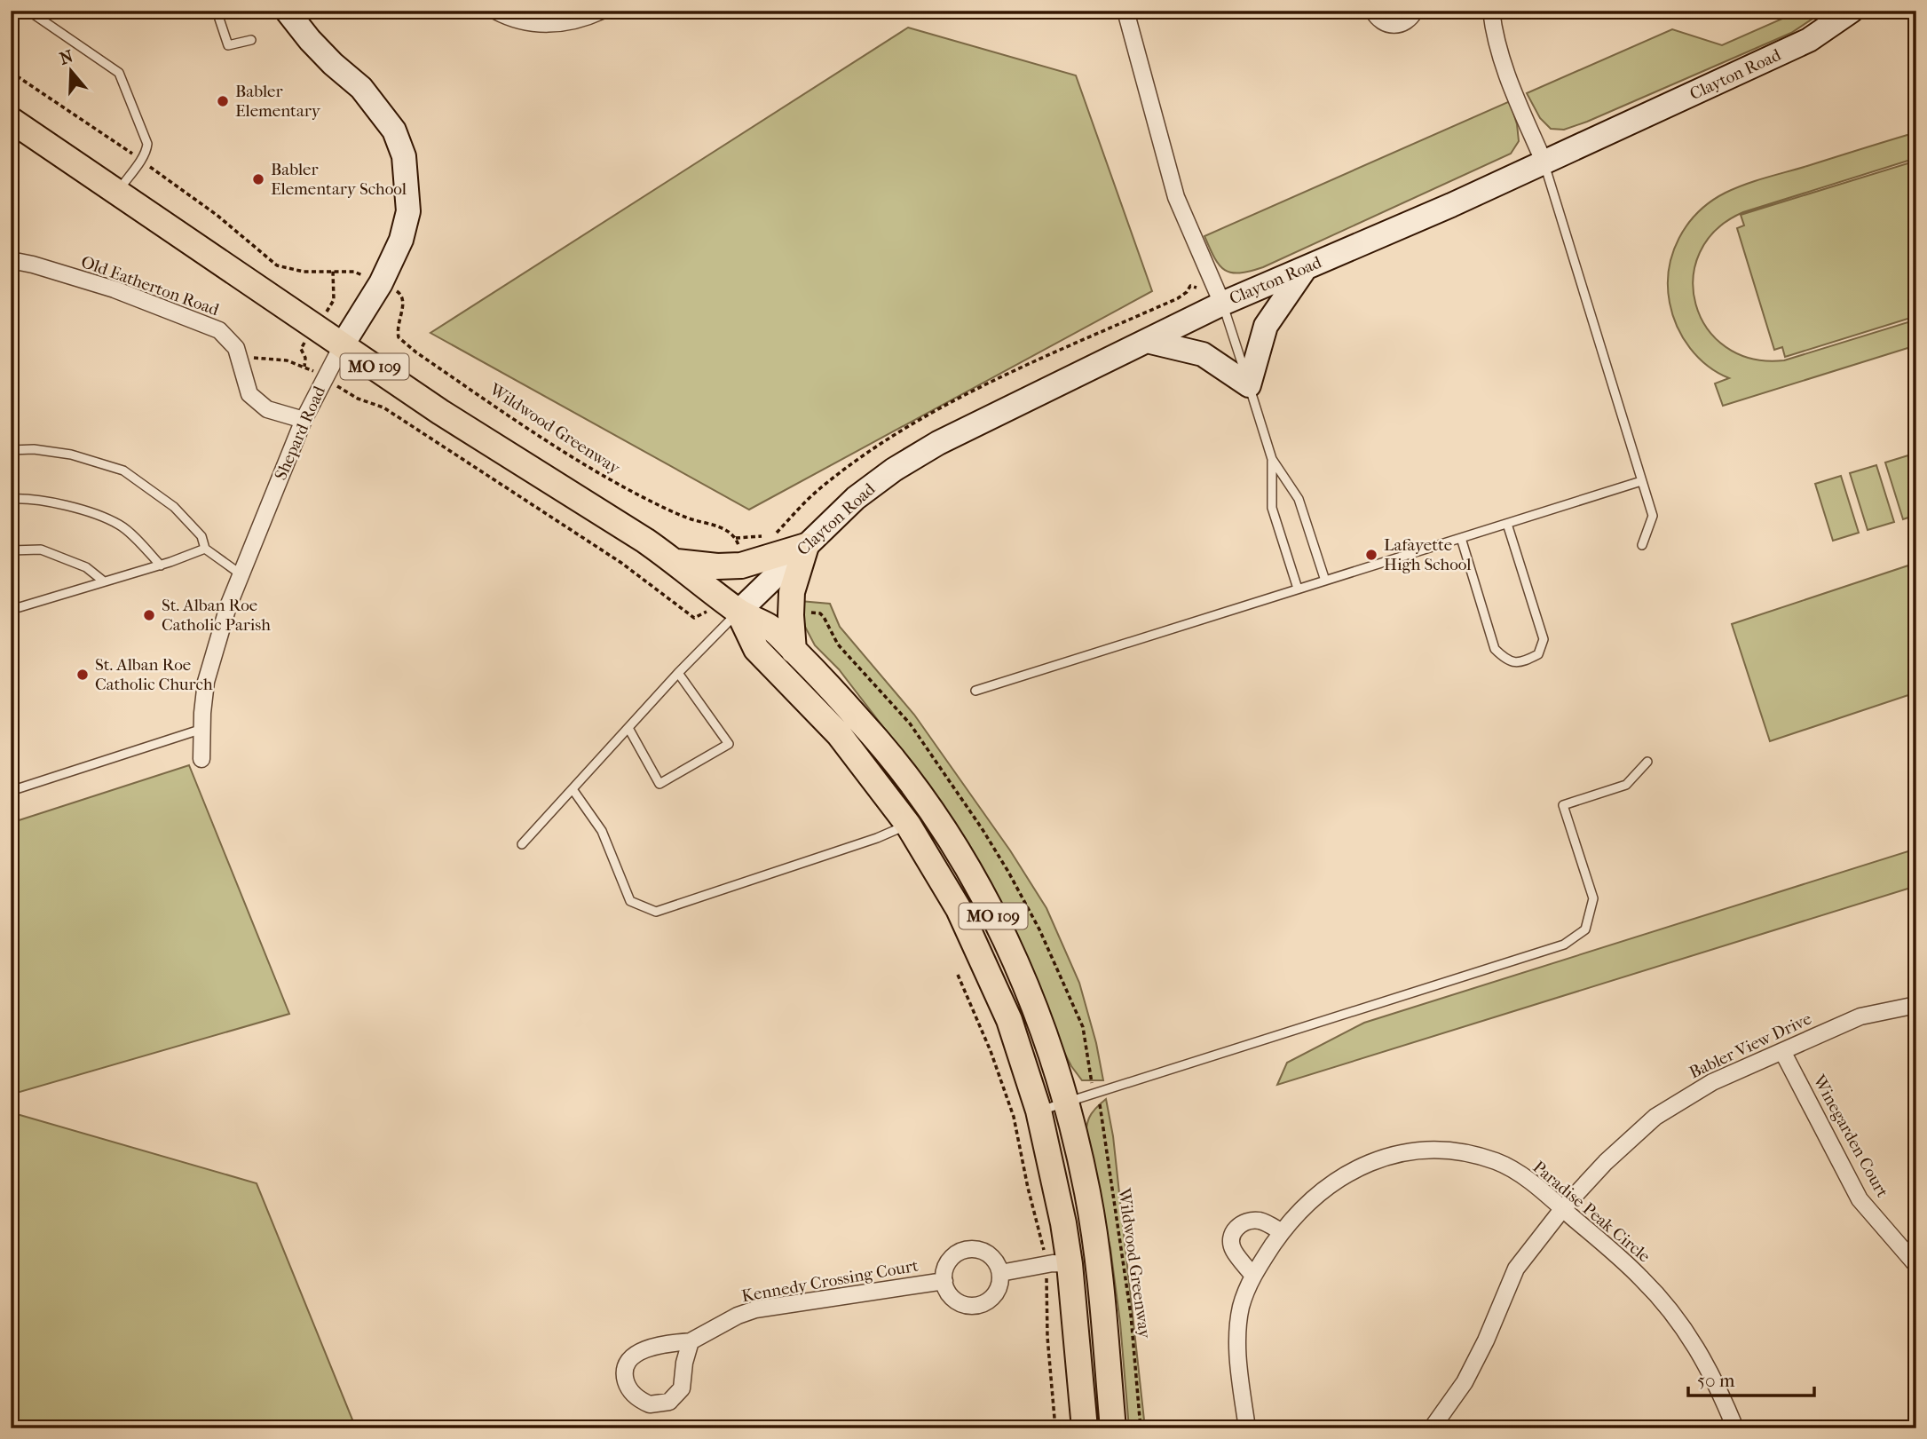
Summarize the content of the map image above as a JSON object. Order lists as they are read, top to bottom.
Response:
{
  "streets": {
    "main road": ["Clayton Road", "MO 109", "Shepard Road"],
    "street": [
      "Old Eatherton Road",
      "Babler View Drive",
      "Winegarden Court",
      "Paradise Peak Circle",
      "Kennedy Crossing Court"
    ],
    "path": ["Wildwood Greenway"]
  },
  "crossings": [
    ["Clayton Road", "MO 109"],
    ["Old Eatherton Road", "Shepard Road"],
    ["MO 109", "Shepard Road"],
    ["Babler View Drive", "Winegarden Court"],
    ["Babler View Drive", "Paradise Peak Circle"]
  ],
  "places": [
    "Babler Elementary",
    "Babler Elementary School",
    "Lafayette High School",
    "St. Alban Roe Catholic Parish",
    "St. Alban Roe Catholic Church"
  ],
  "scale_bar": "50 m",
  "north": "top"
}
